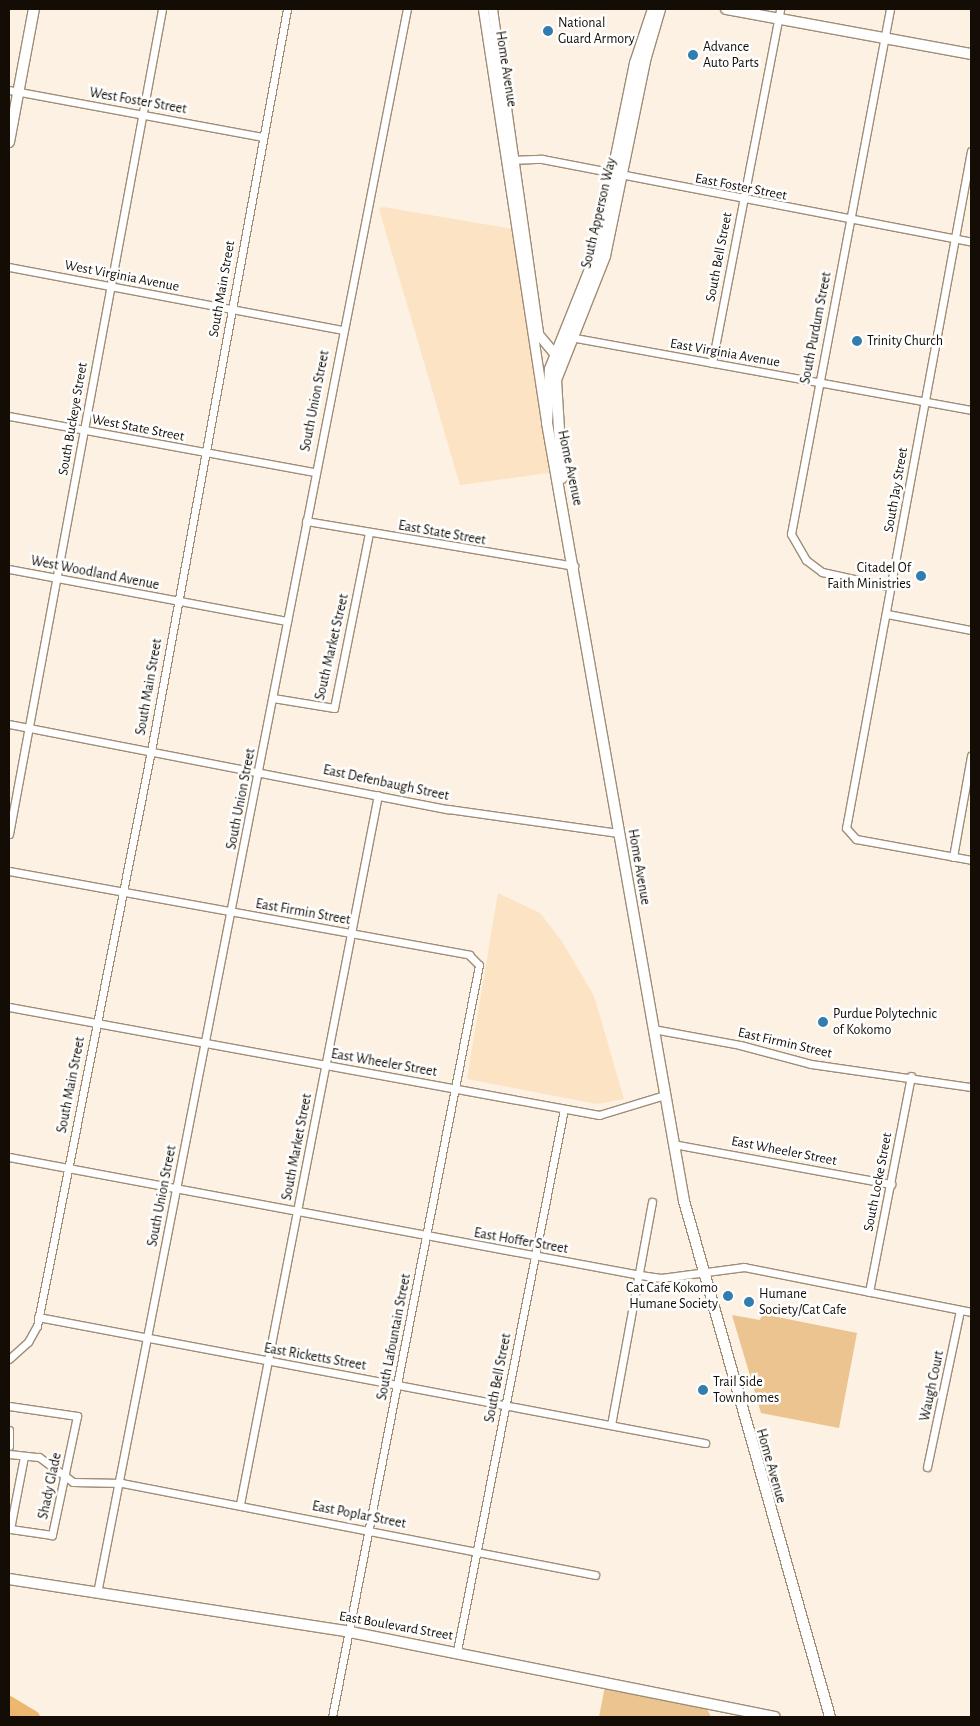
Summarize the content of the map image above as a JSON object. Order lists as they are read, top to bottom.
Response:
{
  "streets": {
    "main road": ["Home Avenue", "South Apperson Way", "East Boulevard Street"],
    "street": [
      "West Foster Street",
      "East Foster Street",
      "South Bell Street",
      "West Virginia Avenue",
      "South Main Street",
      "South Purdum Street",
      "East Virginia Avenue",
      "South Union Street",
      "South Buckeye Street",
      "West State Street",
      "South Jay Street",
      "East State Street",
      "West Woodland Avenue",
      "South Market Street",
      "East Defenbaugh Street",
      "East Firmin Street",
      "East Wheeler Street",
      "South Locke Street",
      "East Hoffer Street",
      "South Lafountain Street",
      "East Ricketts Street",
      "Waugh Court",
      "Shady Glade",
      "East Poplar Street"
    ]
  },
  "crossings": [
    ["Home Avenue", "East Foster Street"],
    ["Home Avenue", "South Apperson Way"],
    ["Home Avenue", "East State Street"],
    ["Home Avenue", "East Defenbaugh Street"],
    ["Home Avenue", "East Firmin Street"],
    ["Home Avenue", "East Wheeler Street"],
    ["Home Avenue", "East Hoffer Street"],
    ["West Foster Street", "South Main Street"],
    ["West Foster Street", "South Buckeye Street"],
    ["East Foster Street", "South Apperson Way"],
    ["East Foster Street", "South Bell Street"],
    ["East Foster Street", "South Purdum Street"],
    ["East Foster Street", "South Jay Street"],
    ["South Apperson Way", "East Virginia Avenue"],
    ["South Bell Street", "East Virginia Avenue"],
    ["South Bell Street", "East Wheeler Street"],
    ["South Bell Street", "East Hoffer Street"],
    ["South Bell Street", "East Ricketts Street"],
    ["South Bell Street", "East Poplar Street"],
    ["South Bell Street", "East Boulevard Street"],
    ["West Virginia Avenue", "South Main Street"],
    ["West Virginia Avenue", "South Buckeye Street"],
    ["South Main Street", "West State Street"],
    ["South Main Street", "West Woodland Avenue"],
    ["South Main Street", "East Defenbaugh Street"],
    ["South Main Street", "East Firmin Street"],
    ["South Main Street", "East Wheeler Street"],
    ["South Main Street", "East Hoffer Street"],
    ["South Main Street", "East Ricketts Street"],
    ["South Purdum Street", "East Virginia Avenue"],
    ["South Purdum Street", "South Jay Street"],
    ["East Virginia Avenue", "South Jay Street"],
    ["South Union Street", "East State Street"],
    ["South Union Street", "West Woodland Avenue"],
    ["South Union Street", "South Market Street"],
    ["South Union Street", "East Defenbaugh Street"],
    ["South Union Street", "East Firmin Street"],
    ["South Union Street", "East Wheeler Street"],
    ["South Union Street", "East Hoffer Street"],
    ["South Union Street", "East Ricketts Street"],
    ["South Union Street", "East Poplar Street"],
    ["South Union Street", "East Boulevard Street"],
    ["South Buckeye Street", "West State Street"],
    ["South Buckeye Street", "West Woodland Avenue"],
    ["South Buckeye Street", "East Defenbaugh Street"],
    ["East State Street", "South Market Street"],
    ["South Market Street", "East Defenbaugh Street"],
    ["South Market Street", "East Firmin Street"],
    ["South Market Street", "East Wheeler Street"],
    ["South Market Street", "East Hoffer Street"],
    ["South Market Street", "East Ricketts Street"],
    ["South Market Street", "East Poplar Street"],
    ["East Firmin Street", "South Locke Street"],
    ["East Firmin Street", "South Lafountain Street"],
    ["East Wheeler Street", "South Locke Street"],
    ["East Wheeler Street", "South Lafountain Street"],
    ["South Locke Street", "East Hoffer Street"],
    ["East Hoffer Street", "South Lafountain Street"],
    ["East Hoffer Street", "Waugh Court"],
    ["South Lafountain Street", "East Ricketts Street"],
    ["South Lafountain Street", "East Poplar Street"],
    ["South Lafountain Street", "East Boulevard Street"],
    ["Shady Glade", "East Poplar Street"]
  ],
  "places": [
    "National Guard Armory",
    "Advance Auto Parts",
    "Trinity Church",
    "Citadel Of Faith Ministries",
    "Purdue Polytechnic of Kokomo",
    "Cat Cafe Kokomo Humane Society",
    "Humane Society/Cat Cafe",
    "Trail Side Townhomes"
  ]
}
